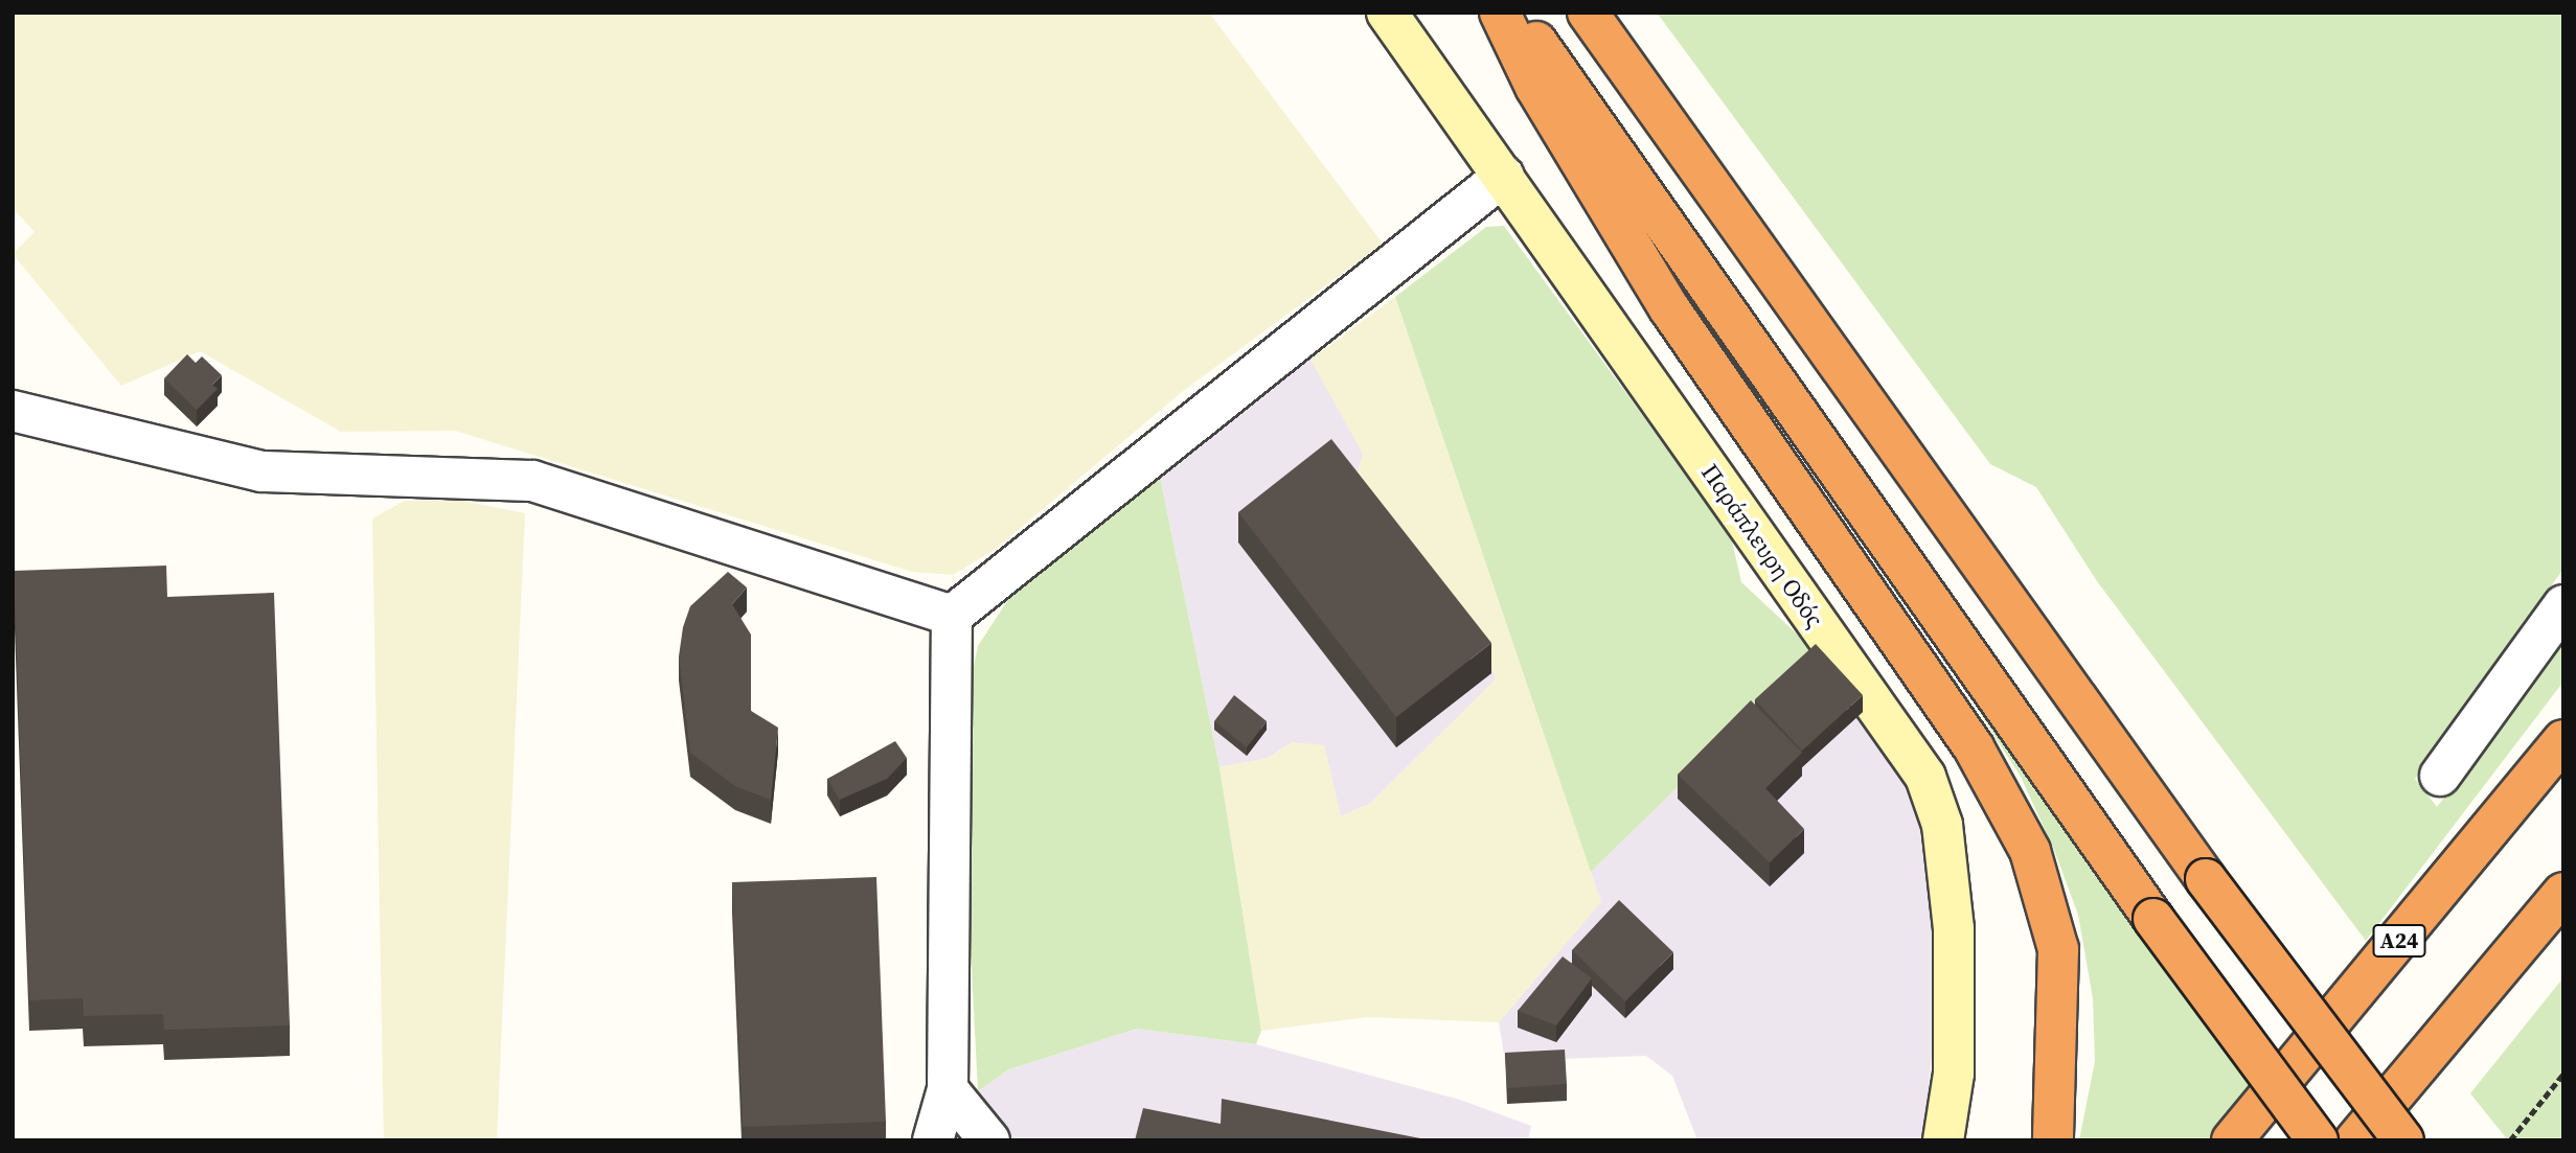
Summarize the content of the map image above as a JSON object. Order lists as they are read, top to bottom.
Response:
{
  "streets": {
    "highway": ["Α24"],
    "street": ["Παράπλευρη Οδός"]
  }
}
